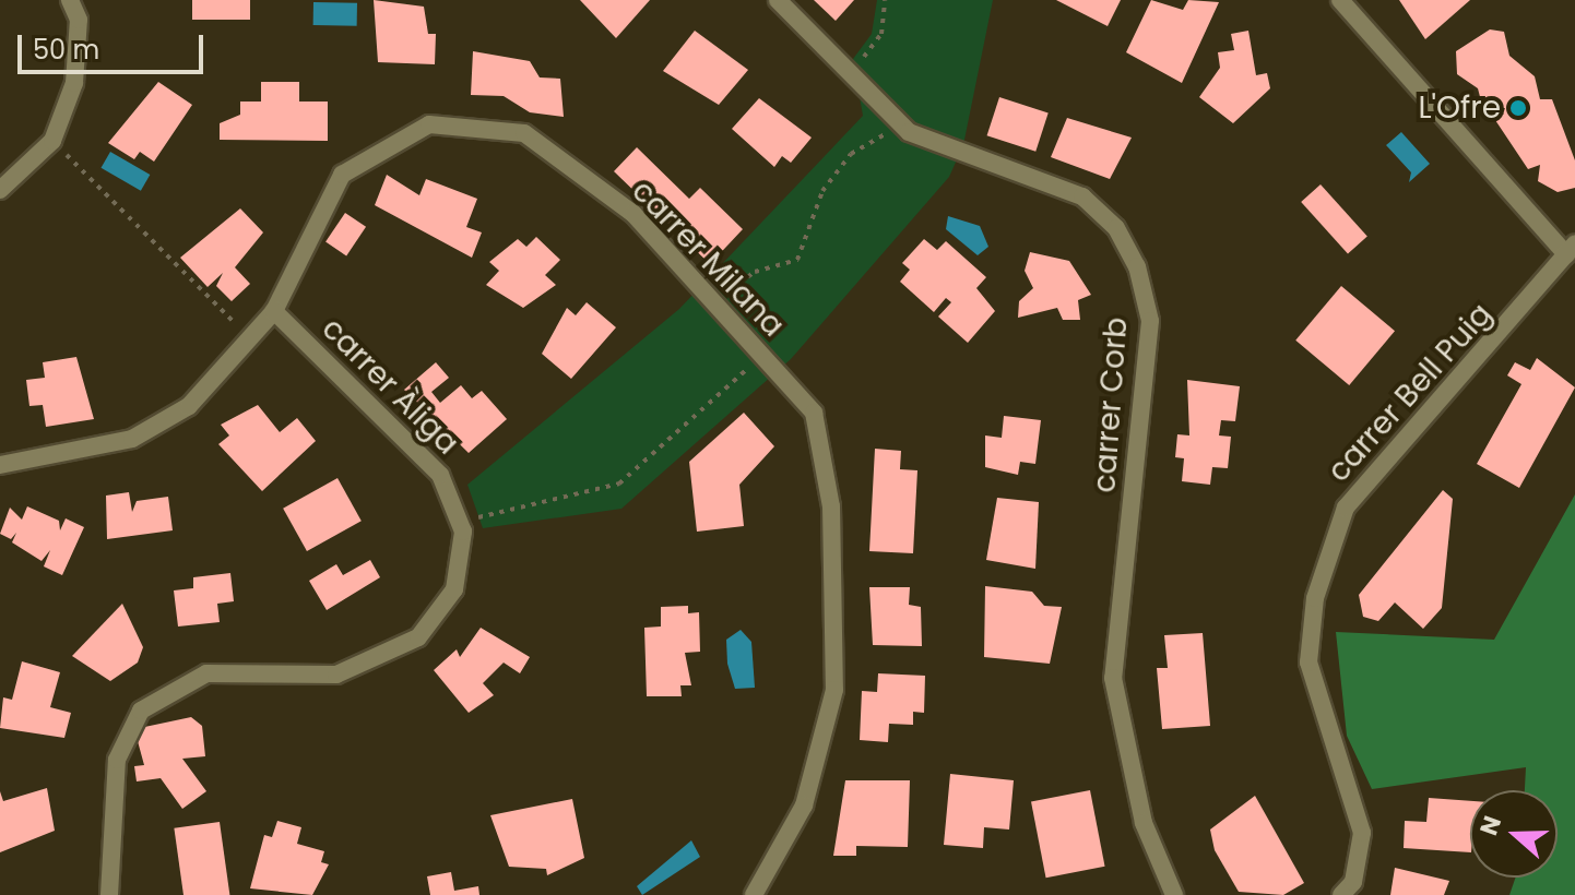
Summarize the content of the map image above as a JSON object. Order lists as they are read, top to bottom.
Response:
{
  "streets": {
    "street": [
      "carrer Milana",
      "carrer Àliga",
      "carrer Bell Puig",
      "carrer Corb"
    ]
  },
  "crossings": [
    ["carrer Milana", "carrer Àliga"]
  ],
  "places": ["L'Ofre"],
  "scale_bar": "50 m",
  "north": "left"
}
